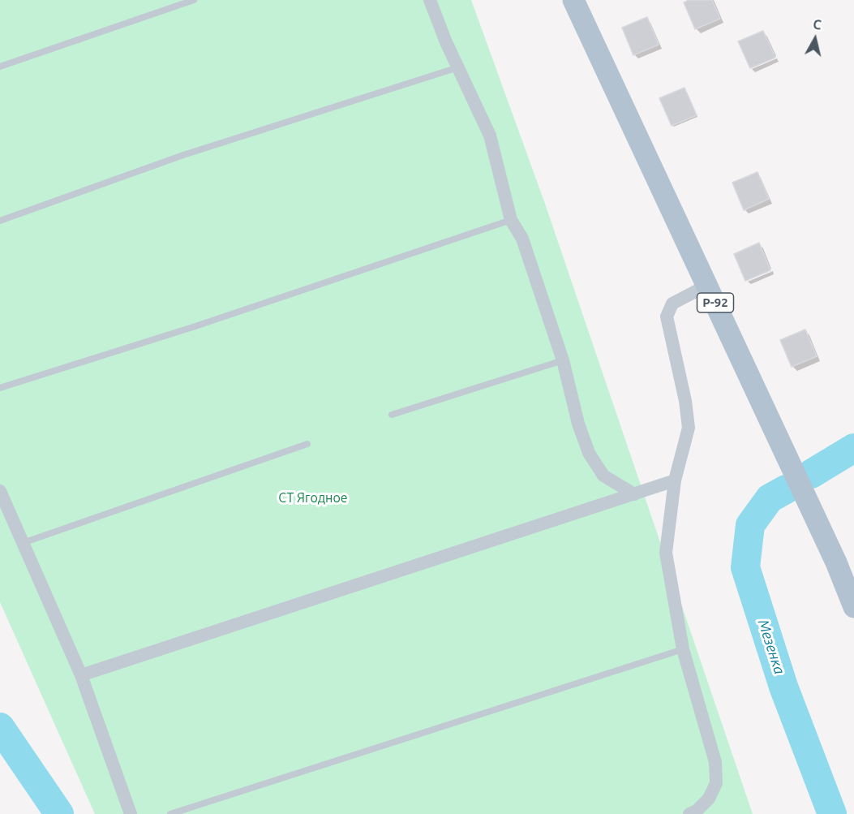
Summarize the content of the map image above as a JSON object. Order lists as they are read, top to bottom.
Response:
{
  "streets": {
    "main road": ["Р-92"]
  },
  "water": ["Мезенка"],
  "parks": ["СТ Ягодное"],
  "north": "top"
}
